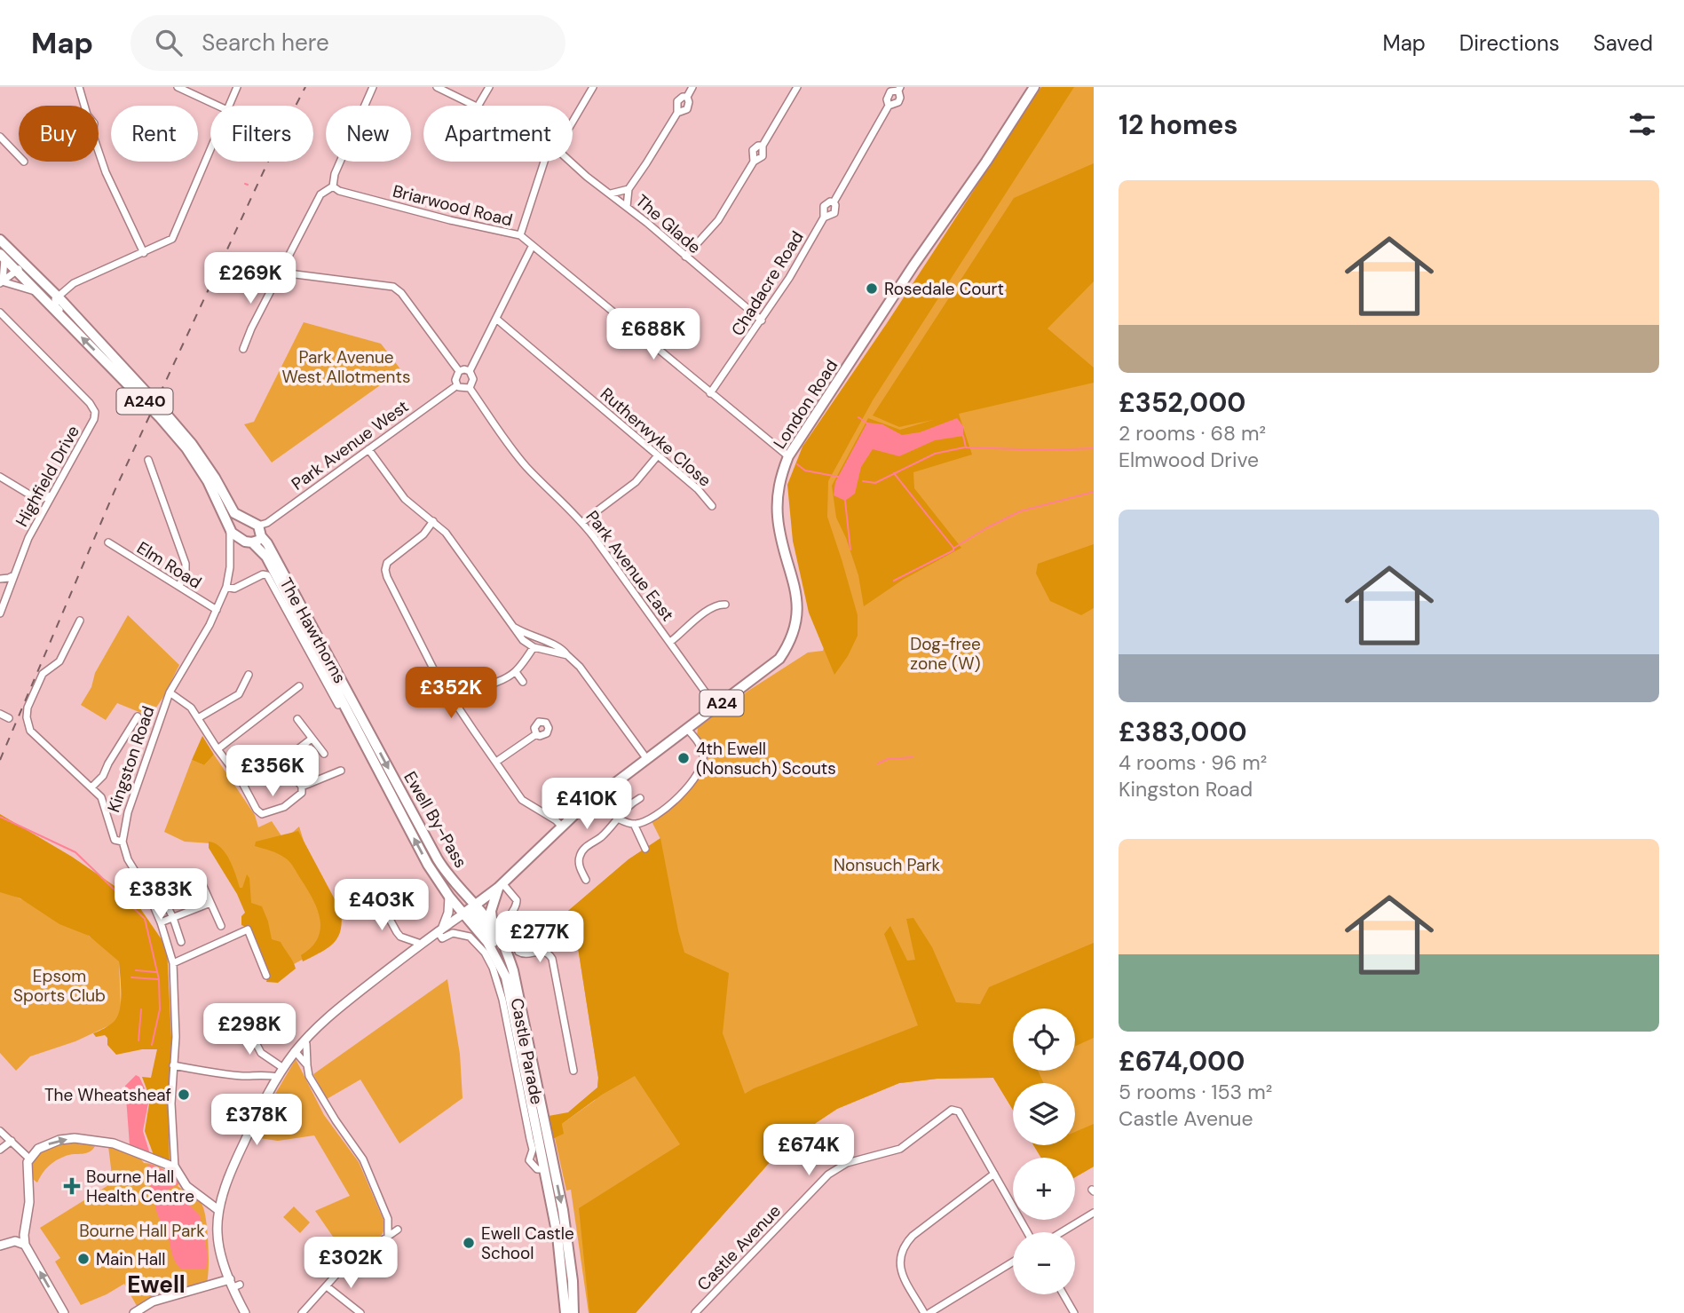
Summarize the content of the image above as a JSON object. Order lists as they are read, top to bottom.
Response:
{
  "streets": {
    "highway": [
      "A240",
      "London Road",
      "A24",
      "Kingston Road",
      "Ewell By-Pass"
    ],
    "street": [
      "Briarwood Road",
      "The Glade",
      "Chadacre Road",
      "Rutherwyke Close",
      "Park Avenue West",
      "Highfield Drive",
      "Elm Road",
      "Park Avenue East",
      "The Hawthorns",
      "Castle Parade",
      "Castle Avenue"
    ]
  },
  "crossings": [
    ["Briarwood Road", "Chadacre Road"],
    ["Briarwood Road", "London Road"],
    ["The Glade", "Chadacre Road"],
    ["London Road", "Park Avenue East"],
    ["London Road", "Ewell By-Pass"],
    ["London Road", "Castle Parade"],
    ["Park Avenue West", "Park Avenue East"],
    ["Park Avenue West", "Kingston Road"],
    ["Park Avenue West", "Ewell By-Pass"],
    ["Elm Road", "Kingston Road"],
    ["The Hawthorns", "Kingston Road"],
    ["Kingston Road", "Ewell By-Pass"],
    ["Ewell By-Pass", "Castle Parade"]
  ],
  "districts": ["Ewell"],
  "parks": [
    "Park Avenue West Allotments",
    "Dog-free zone (W)",
    "Nonsuch Park",
    "Epsom Sports Club",
    "Bourne Hall Park"
  ],
  "places": {
    "other": [
      "Rosedale Court",
      "4th Ewell (Nonsuch) Scouts",
      "The Wheatsheaf",
      "Ewell Castle School",
      "Main Hall"
    ],
    "health": ["Bourne Hall Health Centre"]
  },
  "page": {
    "header": "Map",
    "search": "Search here",
    "nav": ["Map", "Directions", "Saved"],
    "heading": "12 homes",
    "chip": [
      "Buy",
      "Rent",
      "Filters",
      "New",
      "Apartment"
    ],
    "list": [
      {
        "name": "£352,000",
        "note": "2 rooms · 68 m² · Elmwood Drive"
      },
      {
        "name": "£383,000",
        "note": "4 rooms · 96 m² · Kingston Road"
      },
      {
        "name": "£674,000",
        "note": "5 rooms · 153 m² · Castle Avenue"
      }
    ],
    "price": [
      "£269K",
      "£688K",
      "£352K",
      "£356K",
      "£410K",
      "£383K",
      "£403K",
      "£277K",
      "£298K",
      "£378K",
      "£674K",
      "£302K"
    ],
    "map_buttons": ["+", "−"]
  }
}
